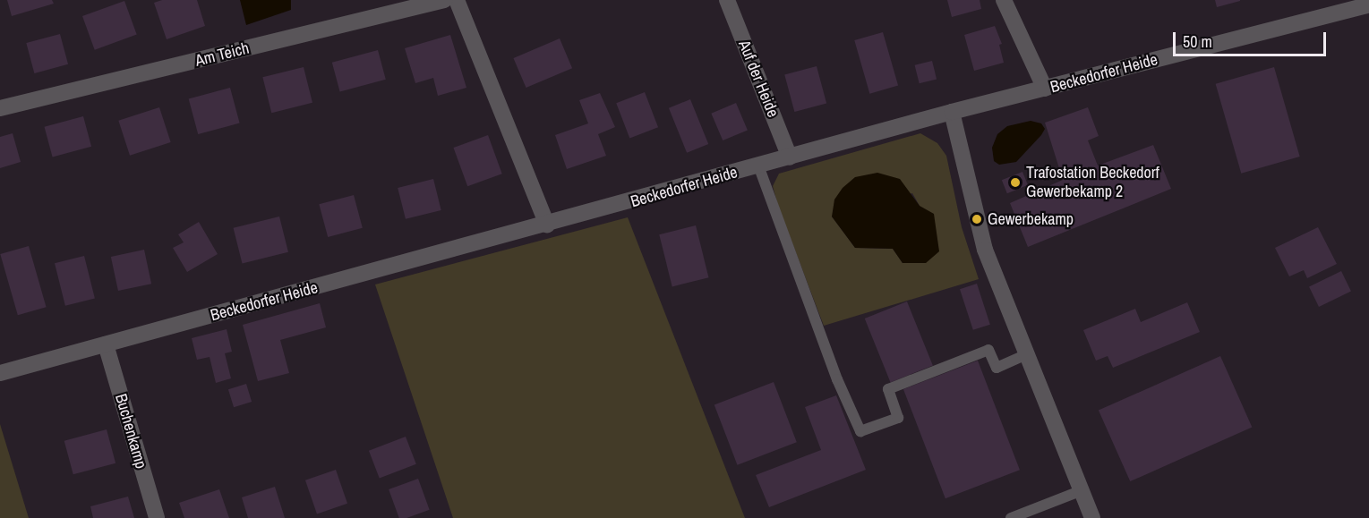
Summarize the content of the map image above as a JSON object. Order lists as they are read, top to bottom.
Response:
{
  "streets": {
    "street": [
      "Am Teich",
      "Beckedorfer Heide",
      "Auf der Heide",
      "Buchenkamp"
    ]
  },
  "crossings": [
    ["Beckedorfer Heide", "Auf der Heide"],
    ["Beckedorfer Heide", "Buchenkamp"]
  ],
  "places": ["Trafostation Beckedorf Gewerbekamp 2", "Gewerbekamp"],
  "scale_bar": "50 m"
}
